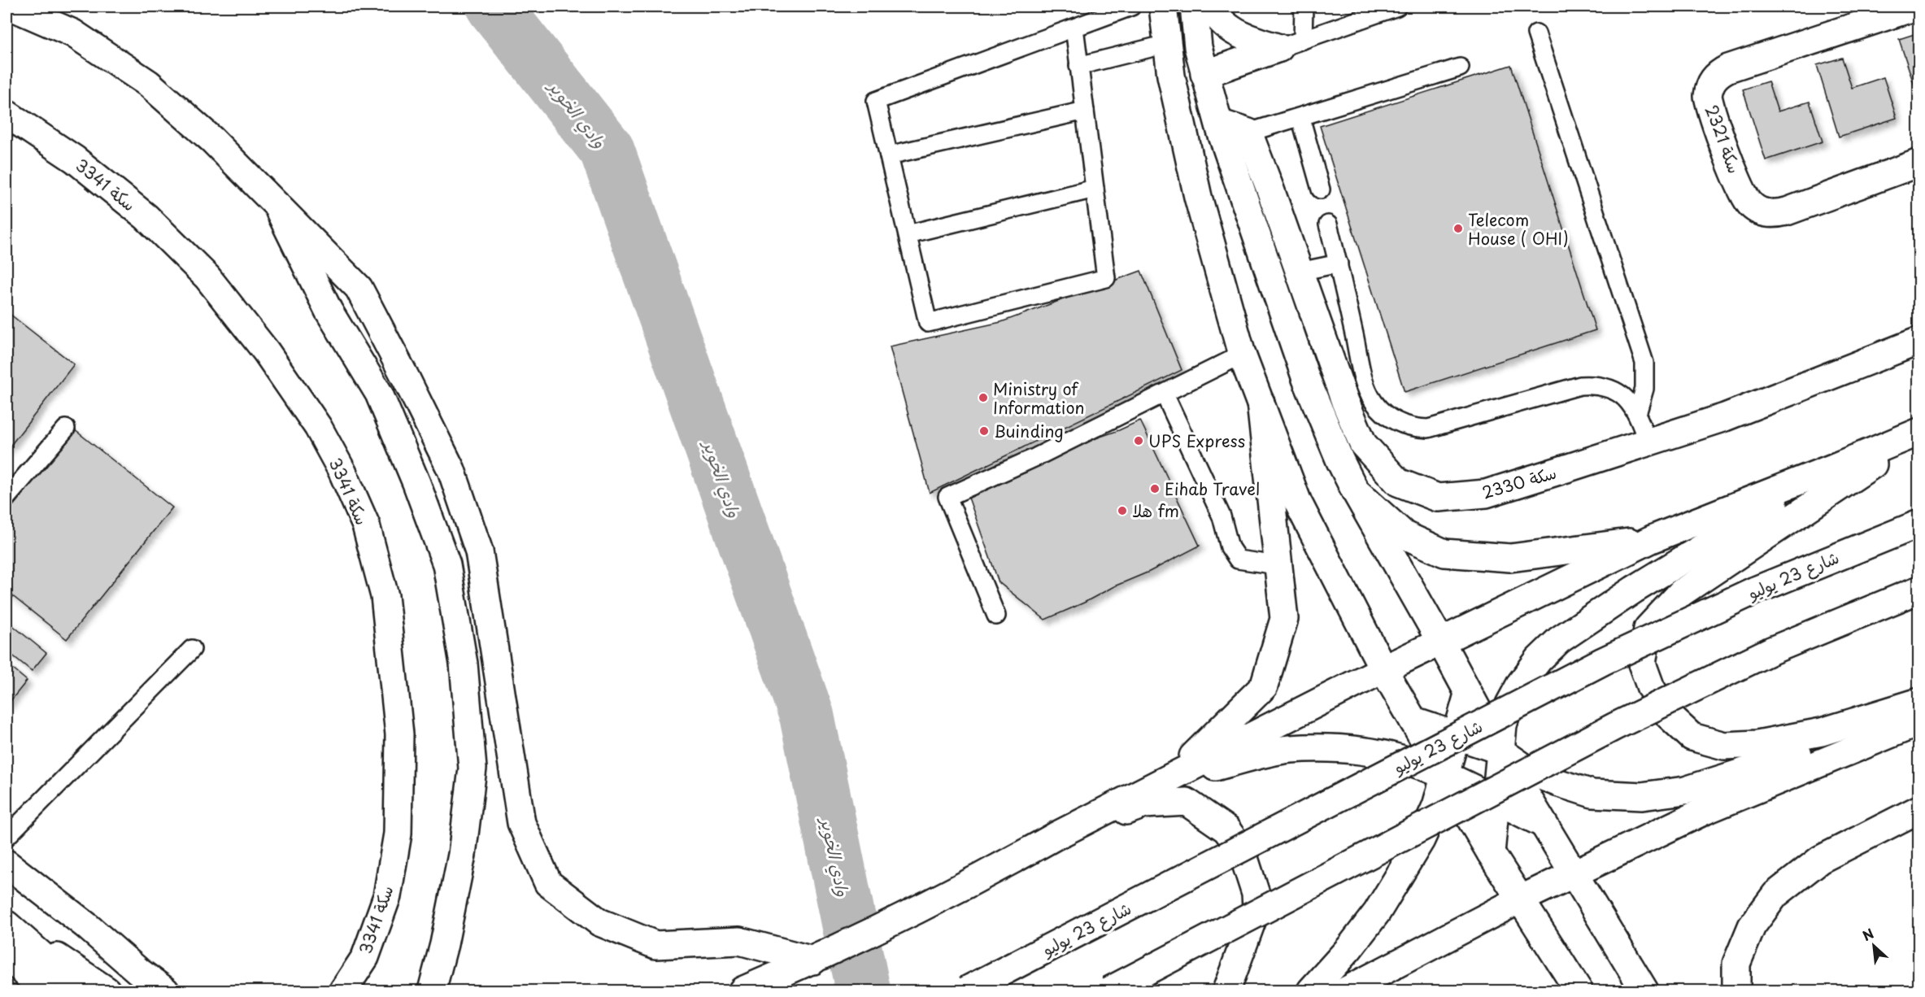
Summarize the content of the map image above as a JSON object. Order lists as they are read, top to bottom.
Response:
{
  "streets": {
    "main road": [
      "سكة 2321",
      "سكة 3341",
      "سكة 2330",
      "شارع 23 يوليو"
    ]
  },
  "water": ["وادي الخوير"],
  "places": [
    "Telecom House ( OHI)",
    "Ministry of Information",
    "Buinding",
    "UPS Express",
    "Eihab Travel",
    "هلا fm"
  ],
  "north": "top left"
}
